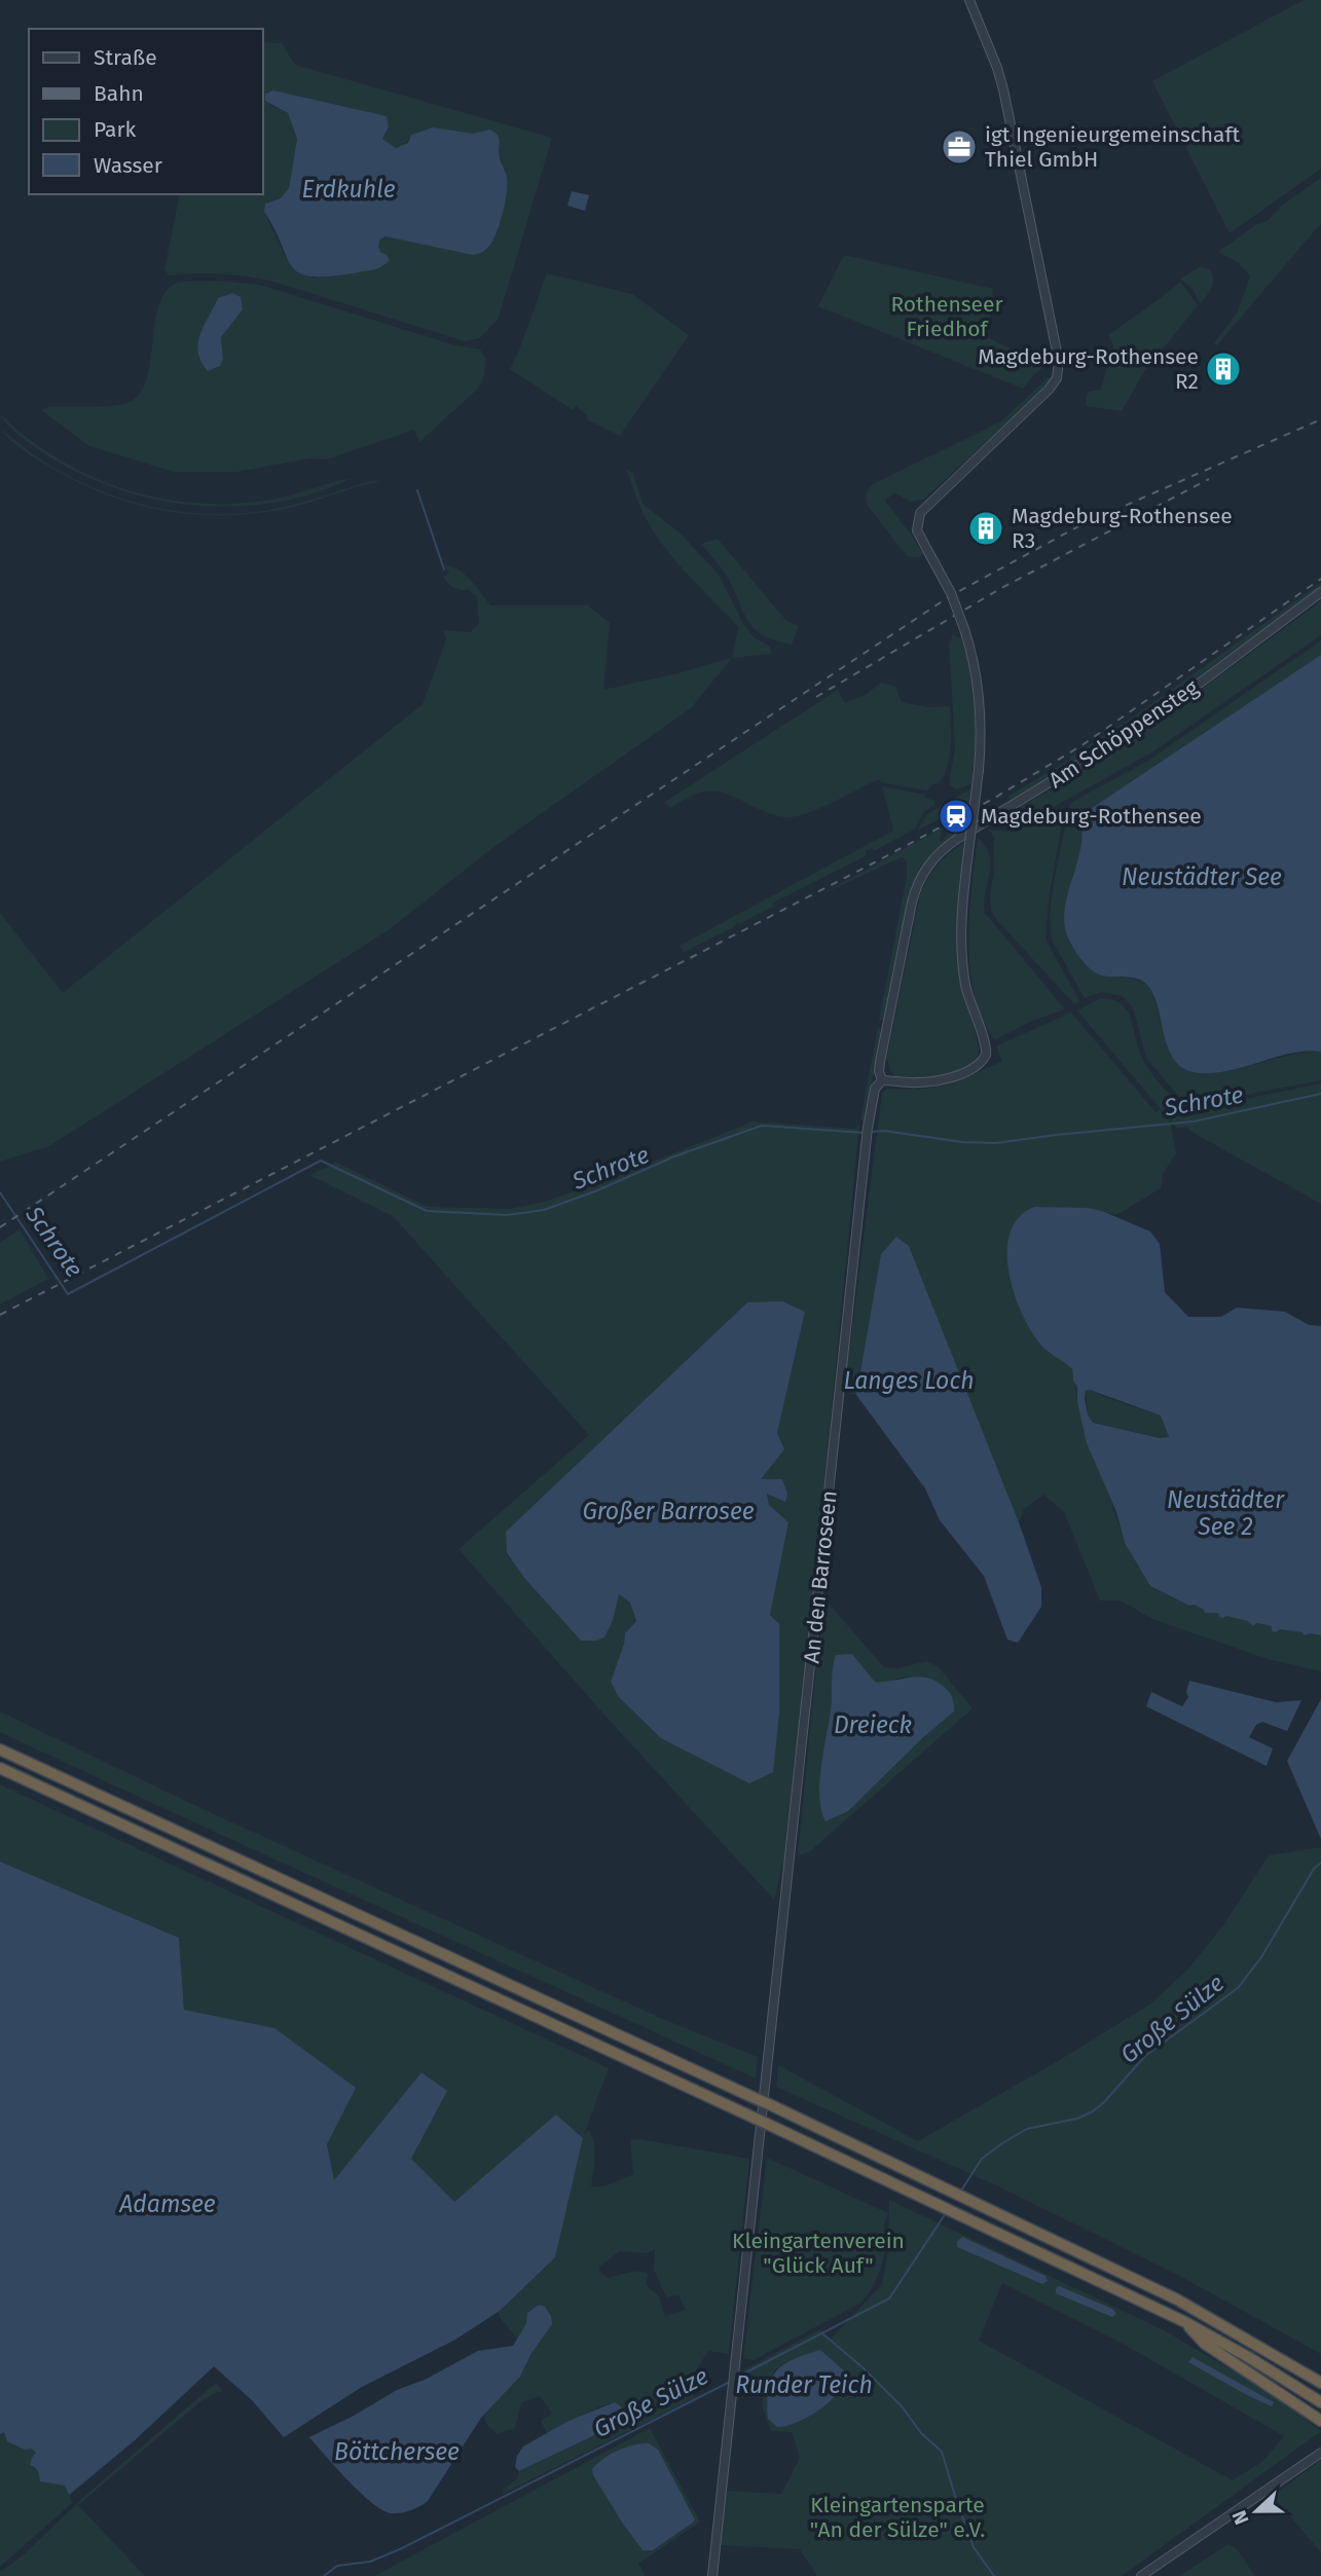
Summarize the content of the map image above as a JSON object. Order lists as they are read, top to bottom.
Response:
{
  "streets": {
    "street": ["Am Schöppensteg", "An den Barroseen"]
  },
  "crossings": [
    ["Am Schöppensteg", "An den Barroseen"]
  ],
  "water": [
    "Erdkuhle",
    "Neustädter See",
    "Schrote",
    "Langes Loch",
    "Neustädter See 2",
    "Großer Barrosee",
    "Dreieck",
    "Große Sülze",
    "Adamsee",
    "Runder Teich",
    "Böttchersee"
  ],
  "parks": ["Rothenseer Friedhof", "Kleingartenverein \"Glück Auf\"", "Kleingartensparte \"An der Sülze\" e.V."],
  "places": {
    "office": ["igt Ingenieurgemeinschaft Thiel GmbH"],
    "building": ["Magdeburg-Rothensee R2", "Magdeburg-Rothensee R3"],
    "station": ["Magdeburg-Rothensee"]
  },
  "legend": [
    "Straße",
    "Bahn",
    "Park",
    "Wasser"
  ],
  "north": "left"
}
